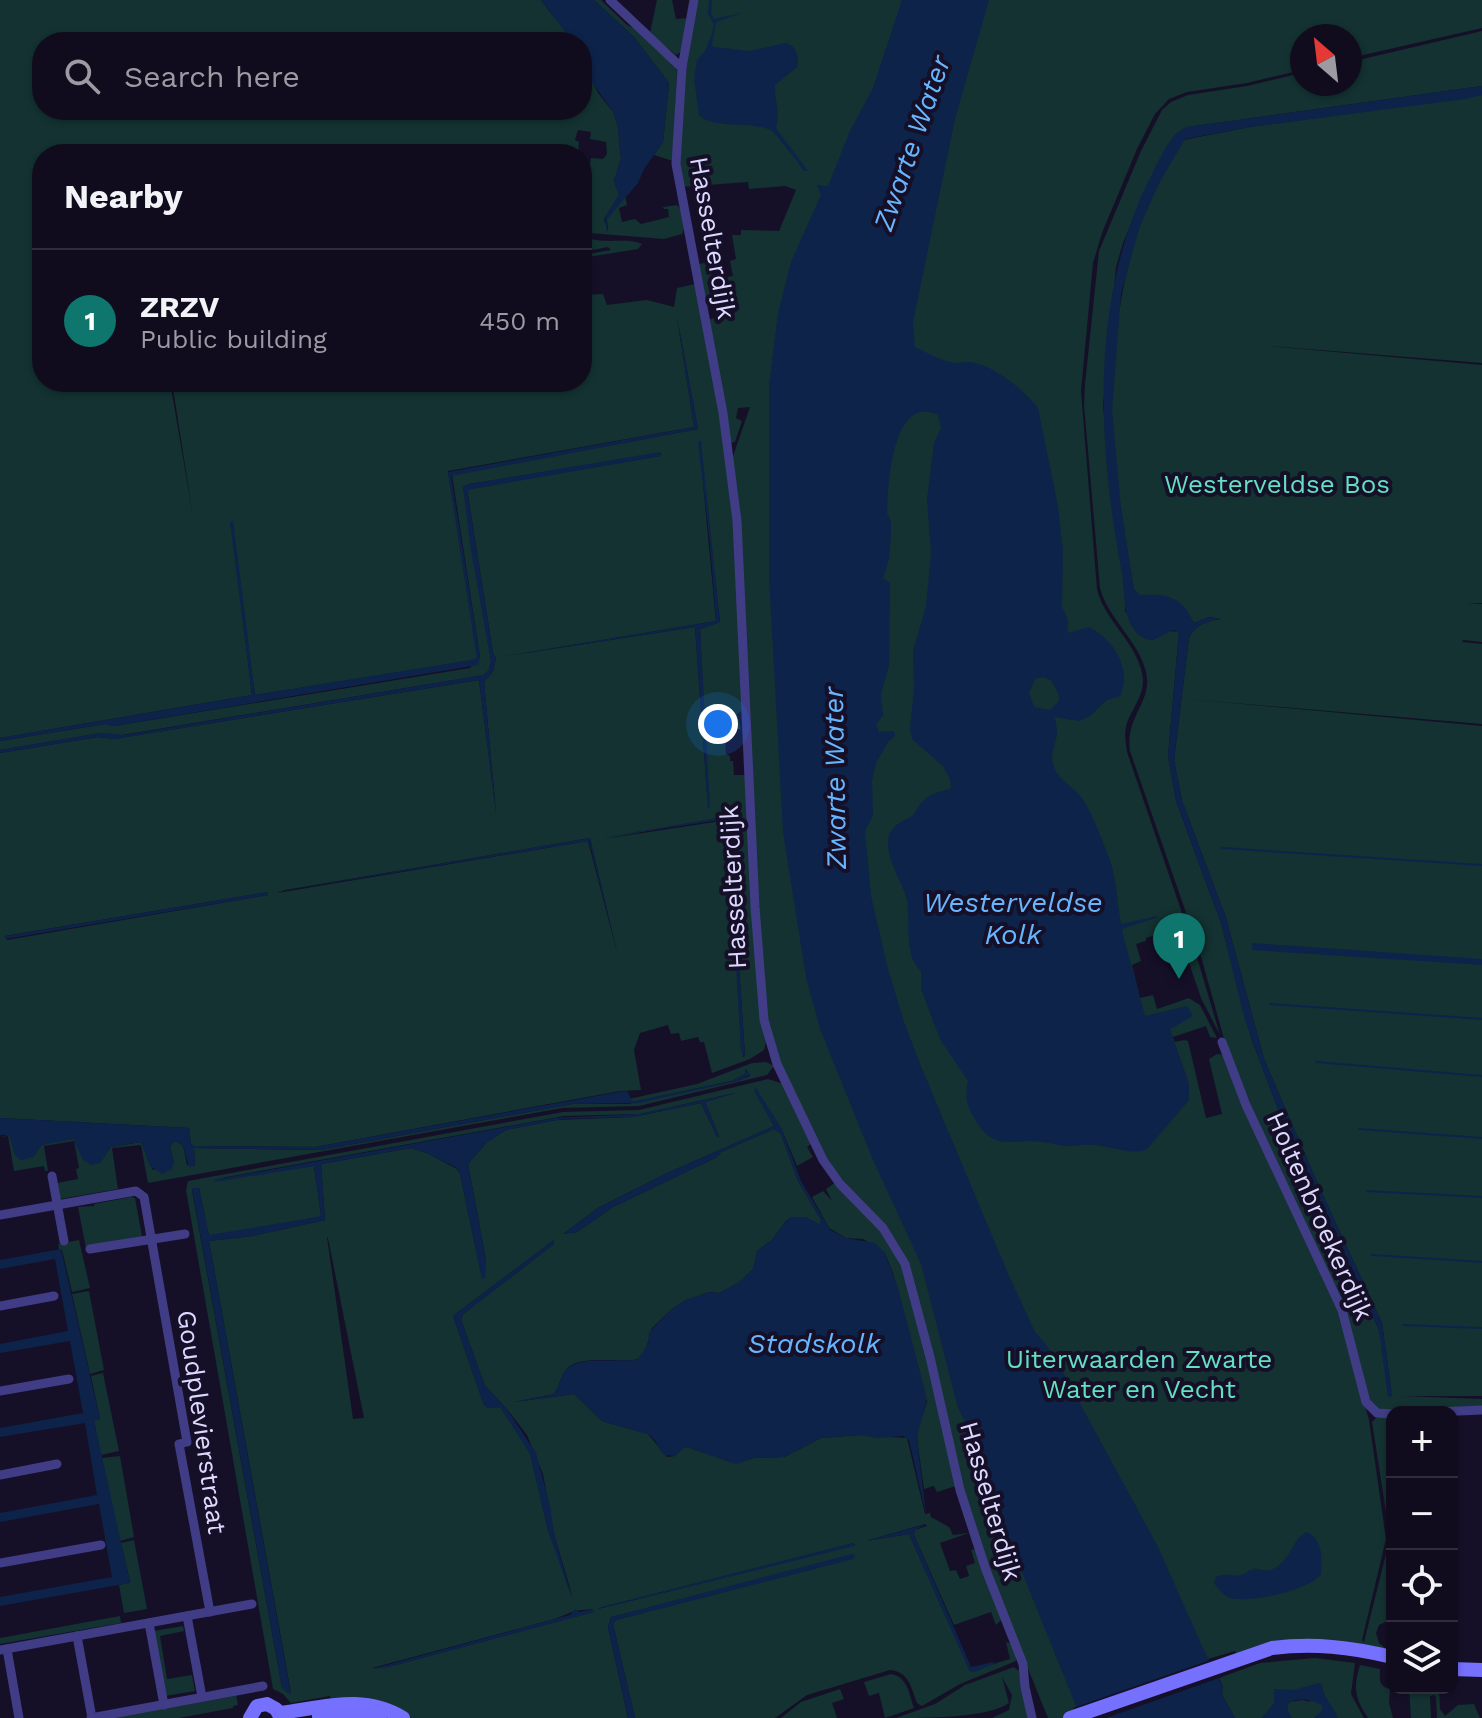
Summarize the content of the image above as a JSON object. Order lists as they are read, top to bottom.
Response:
{
  "streets": {
    "street": ["Hasselterdijk", "Holtenbroekerdijk", "Goudplevierstraat"]
  },
  "water": ["Zwarte Water", "Westerveldse Kolk", "Stadskolk"],
  "parks": ["Westerveldse Bos", "Uiterwaarden Zwarte Water en Vecht"],
  "north": "top left",
  "page": {
    "search": "Search here",
    "heading": "Nearby",
    "list": [
      {
        "mark": "1",
        "name": "ZRZV",
        "note": "Public building",
        "value": "450 m"
      }
    ],
    "pins": "1",
    "map_buttons": ["+", "−"]
  }
}
